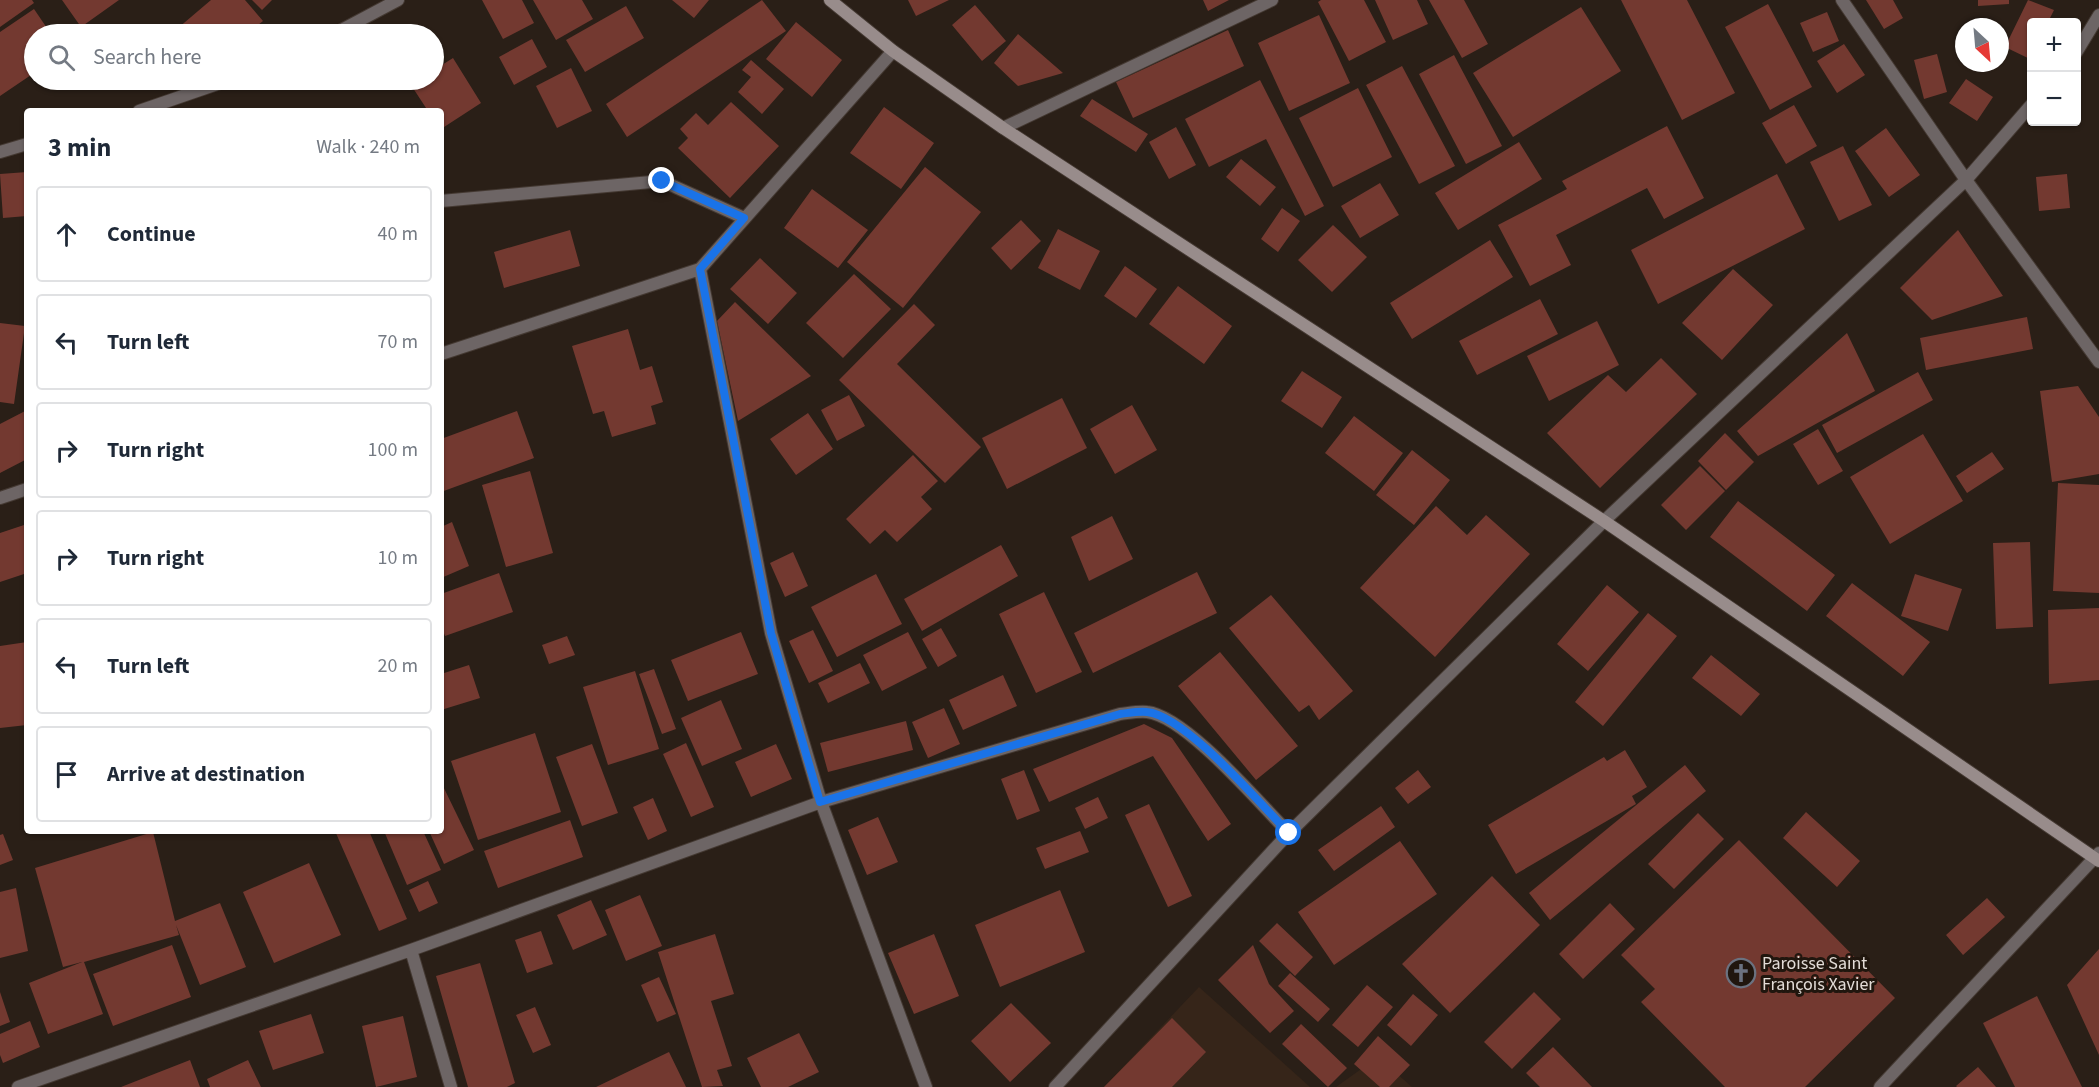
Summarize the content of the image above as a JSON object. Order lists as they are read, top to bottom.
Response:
{
  "places": {
    "church": ["Paroisse Saint François Xavier"]
  },
  "north": "bottom right",
  "page": {
    "map_buttons": ["+", "−"],
    "search": "Search here",
    "heading": ["3 min", "Walk · 240 m"],
    "list": [
      ["Continue", "40 m"],
      ["Turn left", "70 m"],
      ["Turn right", "100 m"],
      ["Turn right", "10 m"],
      ["Turn left", "20 m"],
      "Arrive at destination"
    ]
  }
}
